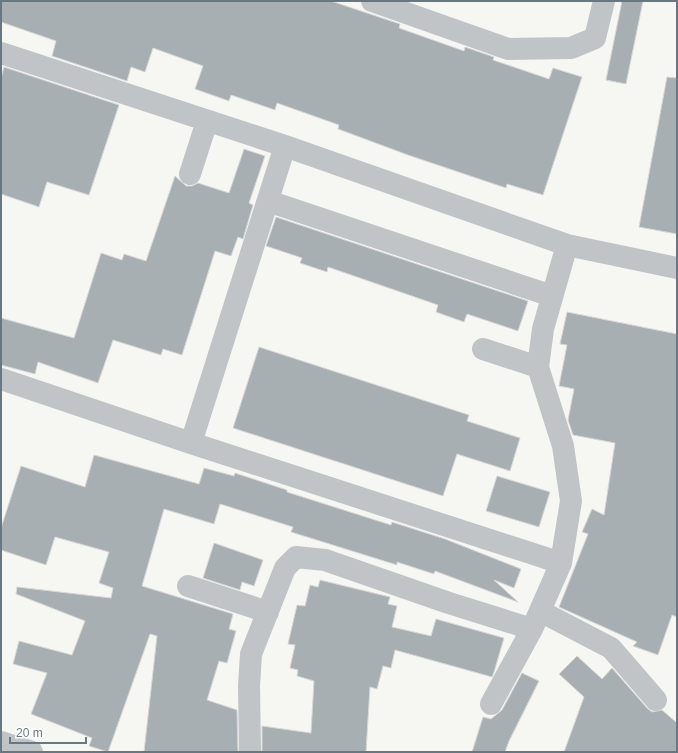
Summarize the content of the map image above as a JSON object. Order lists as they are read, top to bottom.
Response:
{
  "scale_bar": "20 m"
}
